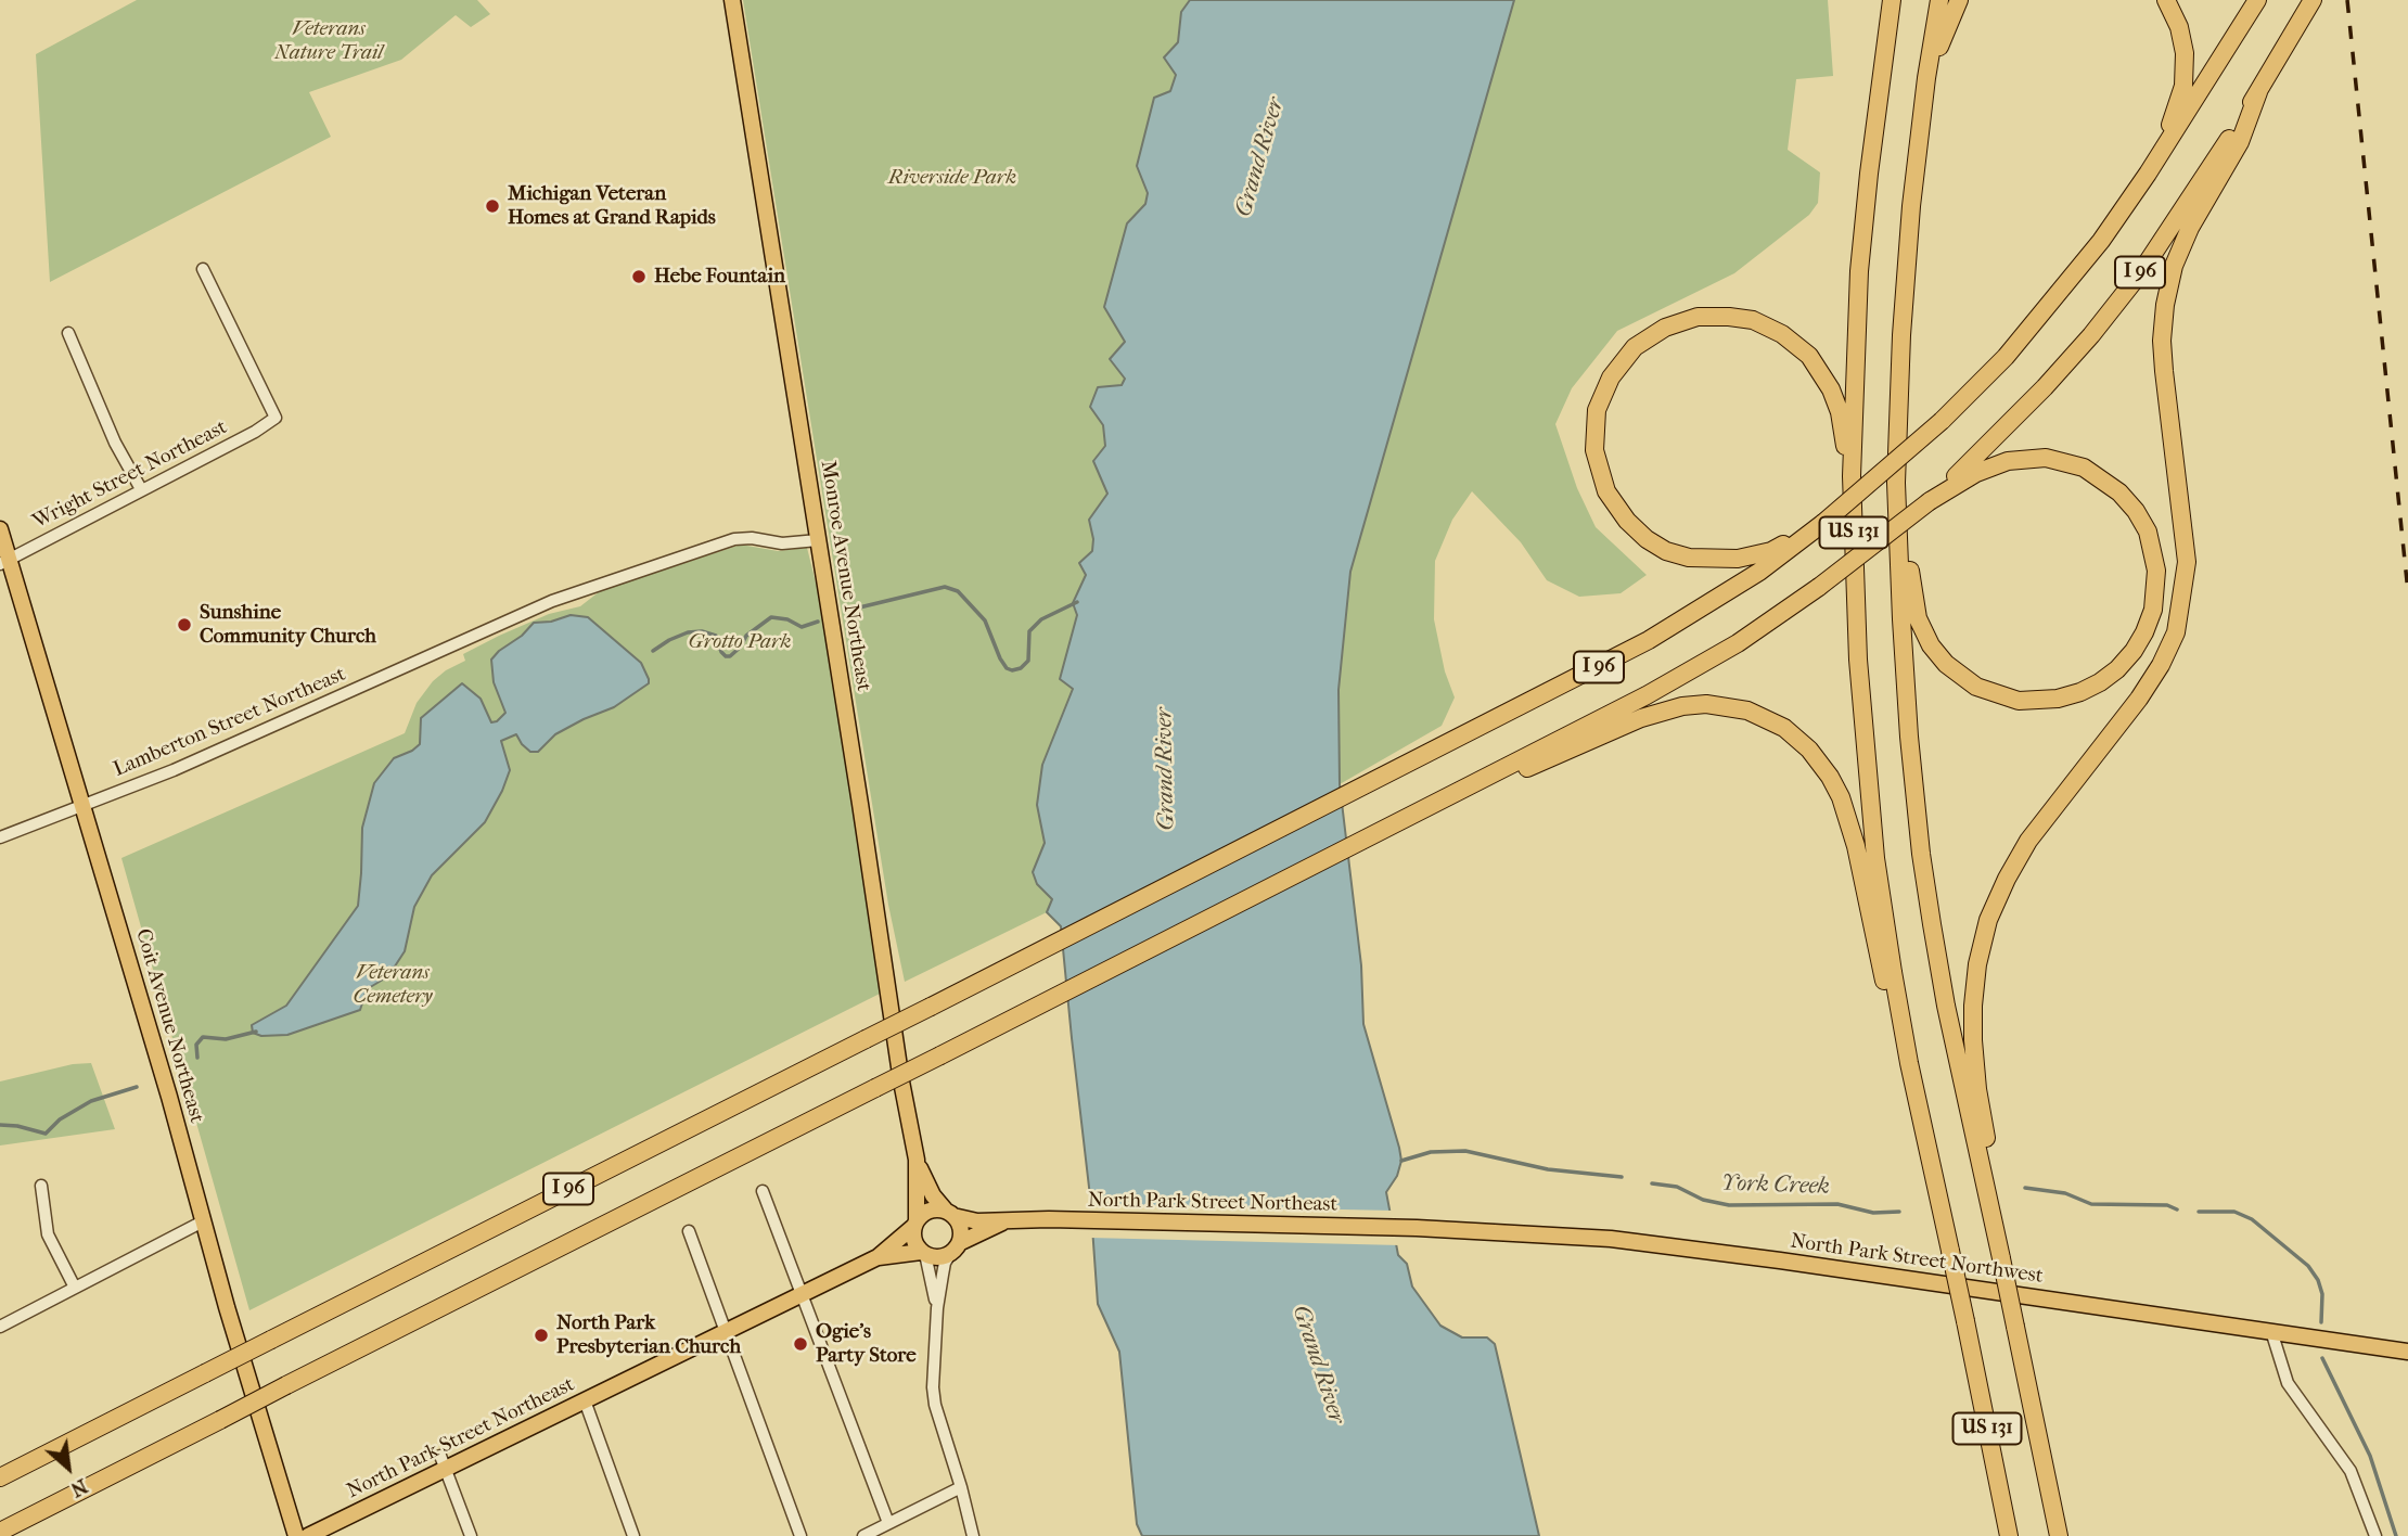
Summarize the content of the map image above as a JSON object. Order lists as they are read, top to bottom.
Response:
{
  "streets": {
    "highway": ["I 96", "US 131"],
    "main road": [
      "Monroe Avenue Northeast",
      "Coit Avenue Northeast",
      "North Park Street Northeast",
      "North Park Street Northwest"
    ],
    "street": ["Wright Street Northeast", "Lamberton Street Northeast"]
  },
  "crossings": [
    ["Wright Street Northeast", "Coit Avenue Northeast"],
    ["Monroe Avenue Northeast", "Lamberton Street Northeast"],
    ["Monroe Avenue Northeast", "North Park Street Northeast"],
    ["Lamberton Street Northeast", "Coit Avenue Northeast"],
    ["North Park Street Northeast", "North Park Street Northwest"]
  ],
  "water": ["Grand River", "York Creek"],
  "parks": [
    "Veterans Nature Trail",
    "Riverside Park",
    "Grotto Park",
    "Veterans Cemetery"
  ],
  "places": [
    "Michigan Veteran Homes at Grand Rapids",
    "Hebe Fountain",
    "Sunshine Community Church",
    "North Park Presbyterian Church",
    "Ogie's Party Store"
  ],
  "north": "bottom right"
}
